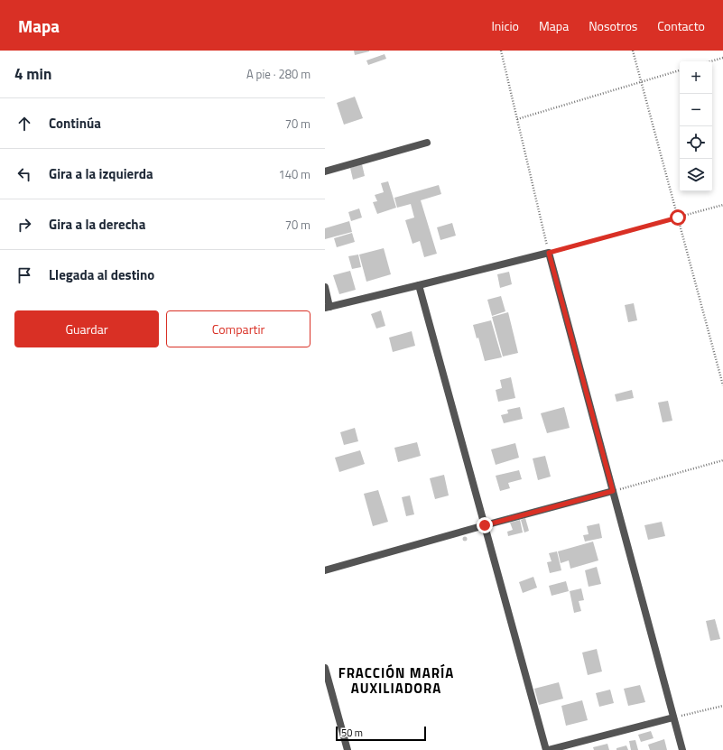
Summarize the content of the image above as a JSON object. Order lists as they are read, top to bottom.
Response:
{
  "districts": ["FRACCIÓN MARÍA AUXILIADORA"],
  "scale_bar": "50 m",
  "page": {
    "header": "Mapa",
    "nav": [
      "Inicio",
      "Mapa",
      "Nosotros",
      "Contacto"
    ],
    "heading": ["4 min", "A pie · 280 m"],
    "map_buttons": ["+", "−"],
    "list": [
      ["Continúa", "70 m"],
      ["Gira a la izquierda", "140 m"],
      ["Gira a la derecha", "70 m"],
      "Llegada al destino"
    ],
    "buttons": ["Guardar", "Compartir"],
    "scale": "50 m"
  }
}
